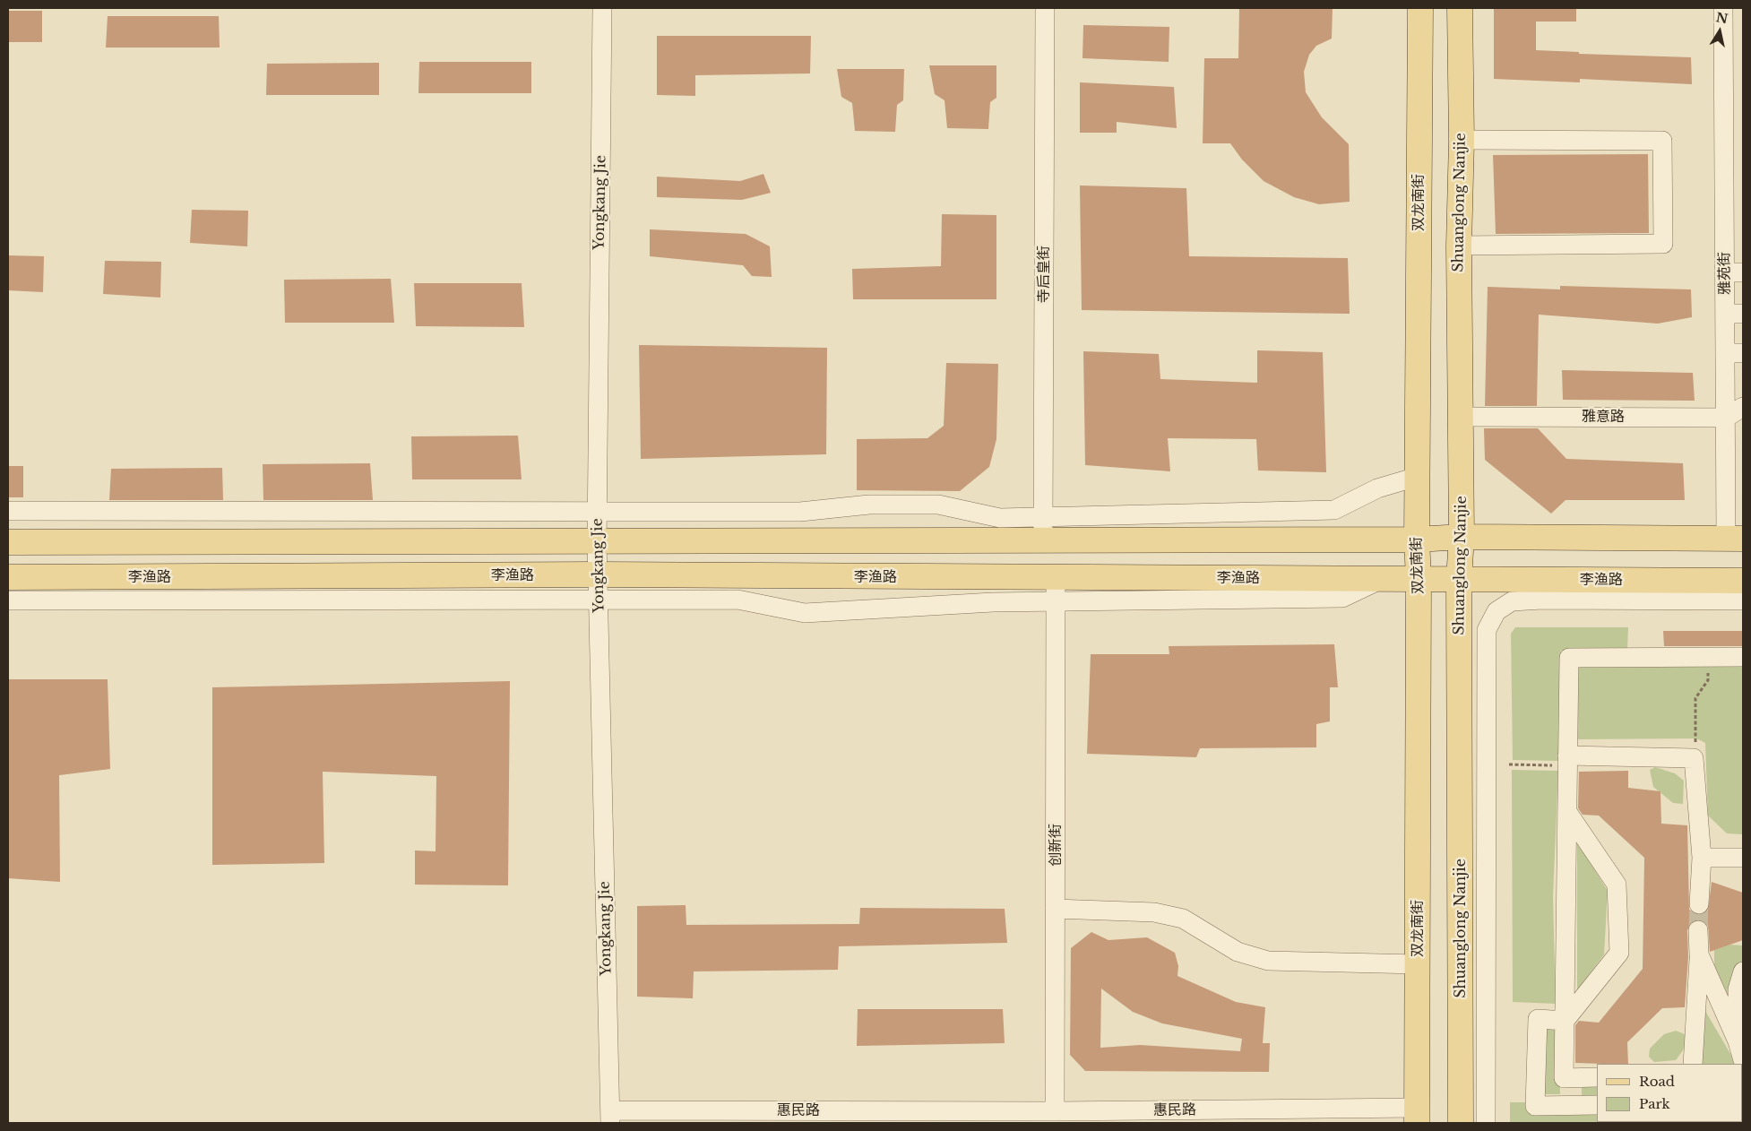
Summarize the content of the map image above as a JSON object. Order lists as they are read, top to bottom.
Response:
{
  "streets": {
    "main road": ["双龙南街", "Shuanglong Nanjie", "李渔路"],
    "street": [
      "Yongkang Jie",
      "雅苑街",
      "寺后皇街",
      "雅意路",
      "创新街",
      "惠民路"
    ]
  },
  "crossings": [
    ["Yongkang Jie", "李渔路"],
    ["Yongkang Jie", "惠民路"],
    ["双龙南街", "李渔路"],
    ["双龙南街", "惠民路"],
    ["Shuanglong Nanjie", "雅意路"],
    ["Shuanglong Nanjie", "李渔路"],
    ["雅苑街", "雅意路"],
    ["李渔路", "创新街"],
    ["创新街", "惠民路"]
  ],
  "legend": ["Road", "Park"],
  "north": "top"
}
